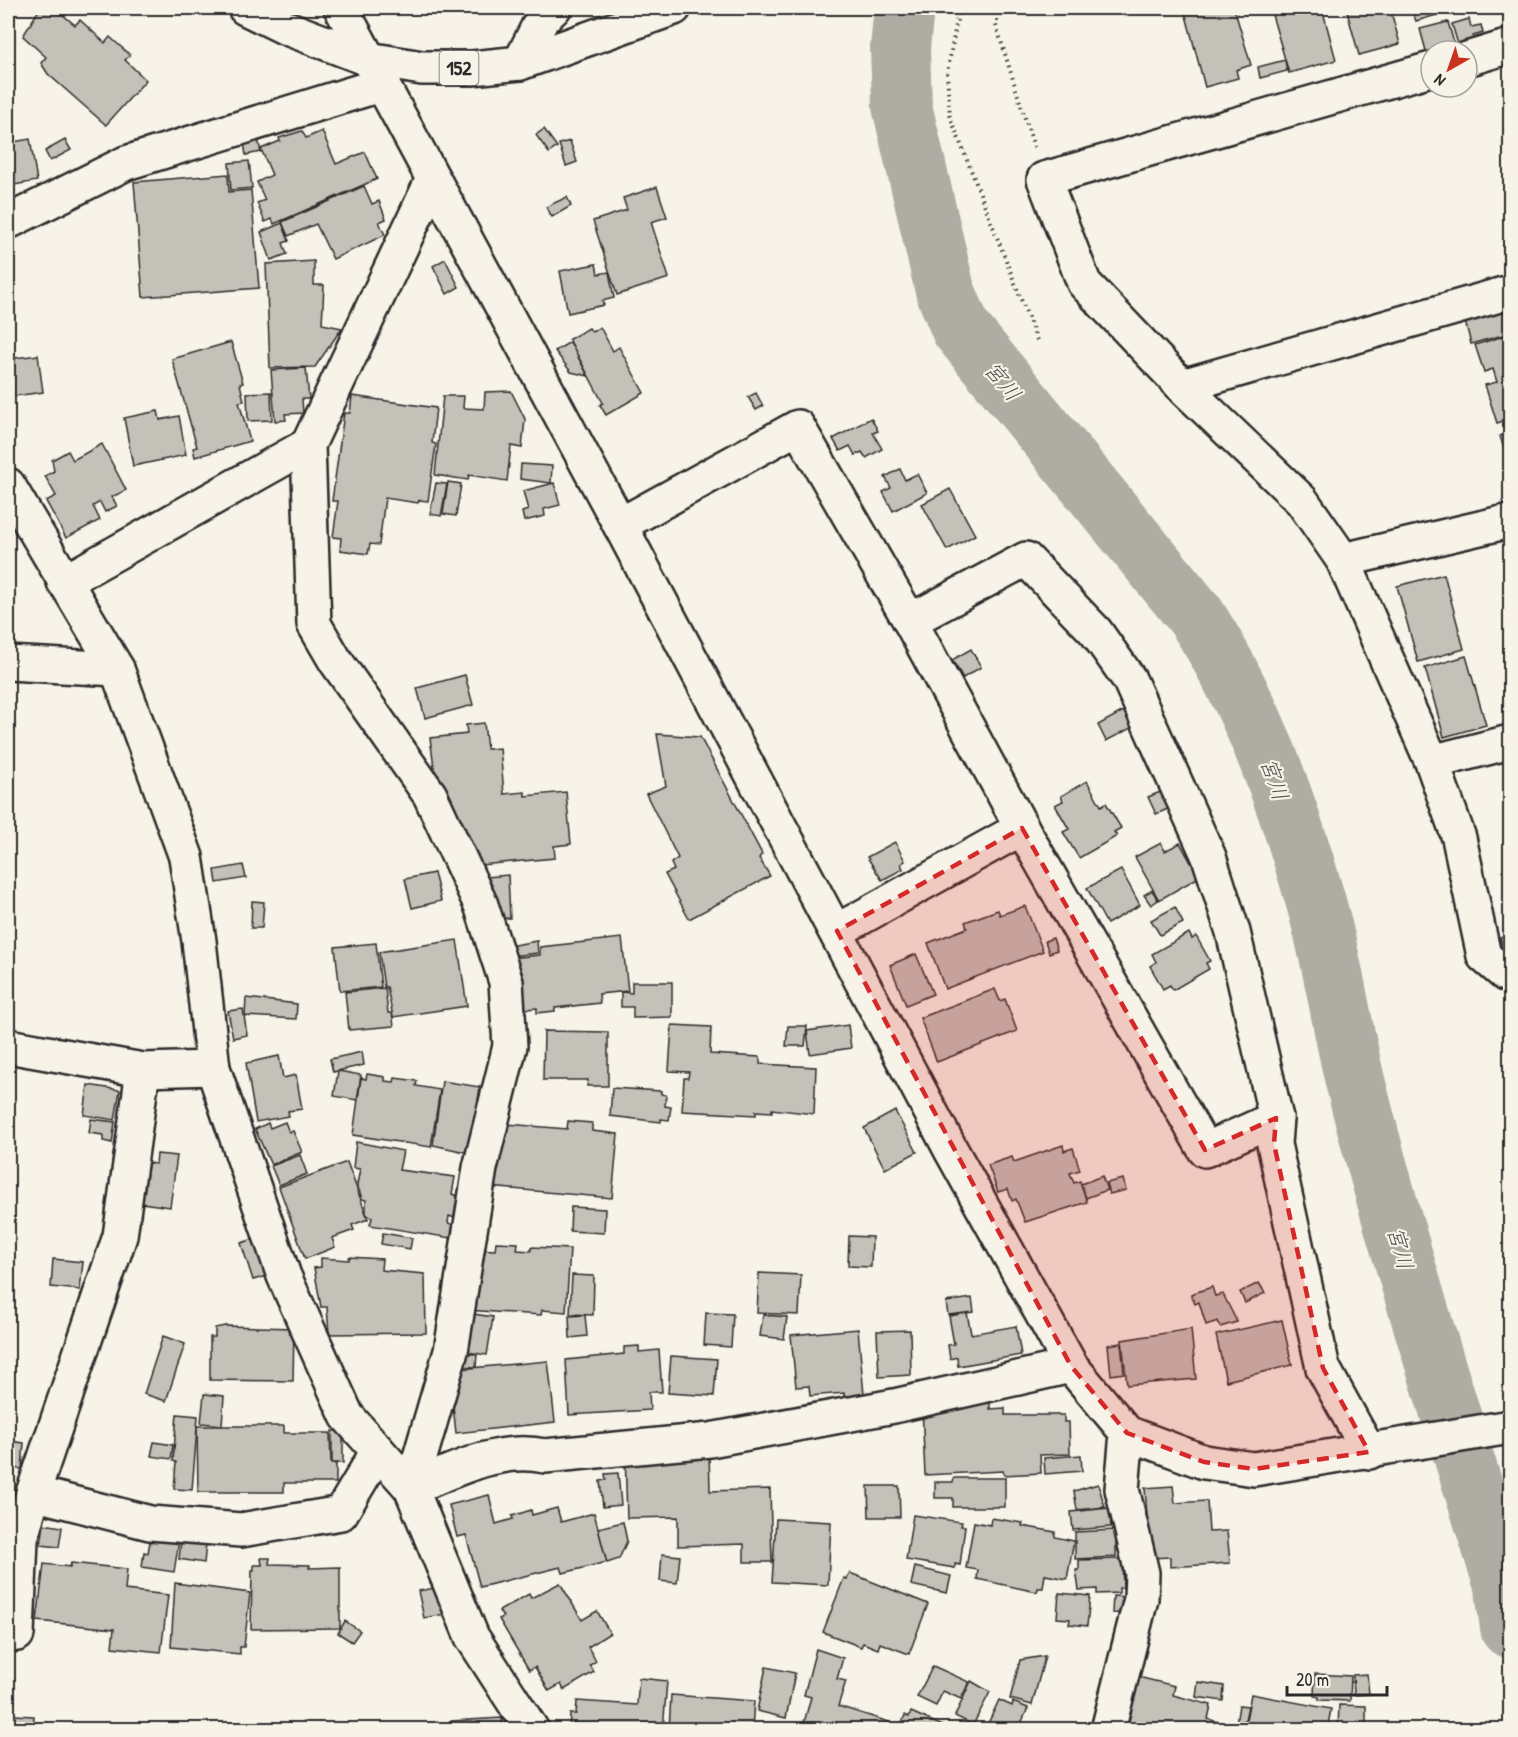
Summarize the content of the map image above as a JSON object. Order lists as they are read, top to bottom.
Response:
{
  "streets": {
    "main road": ["152"]
  },
  "water": ["宮川"],
  "scale_bar": "20 m",
  "north": "bottom left"
}
